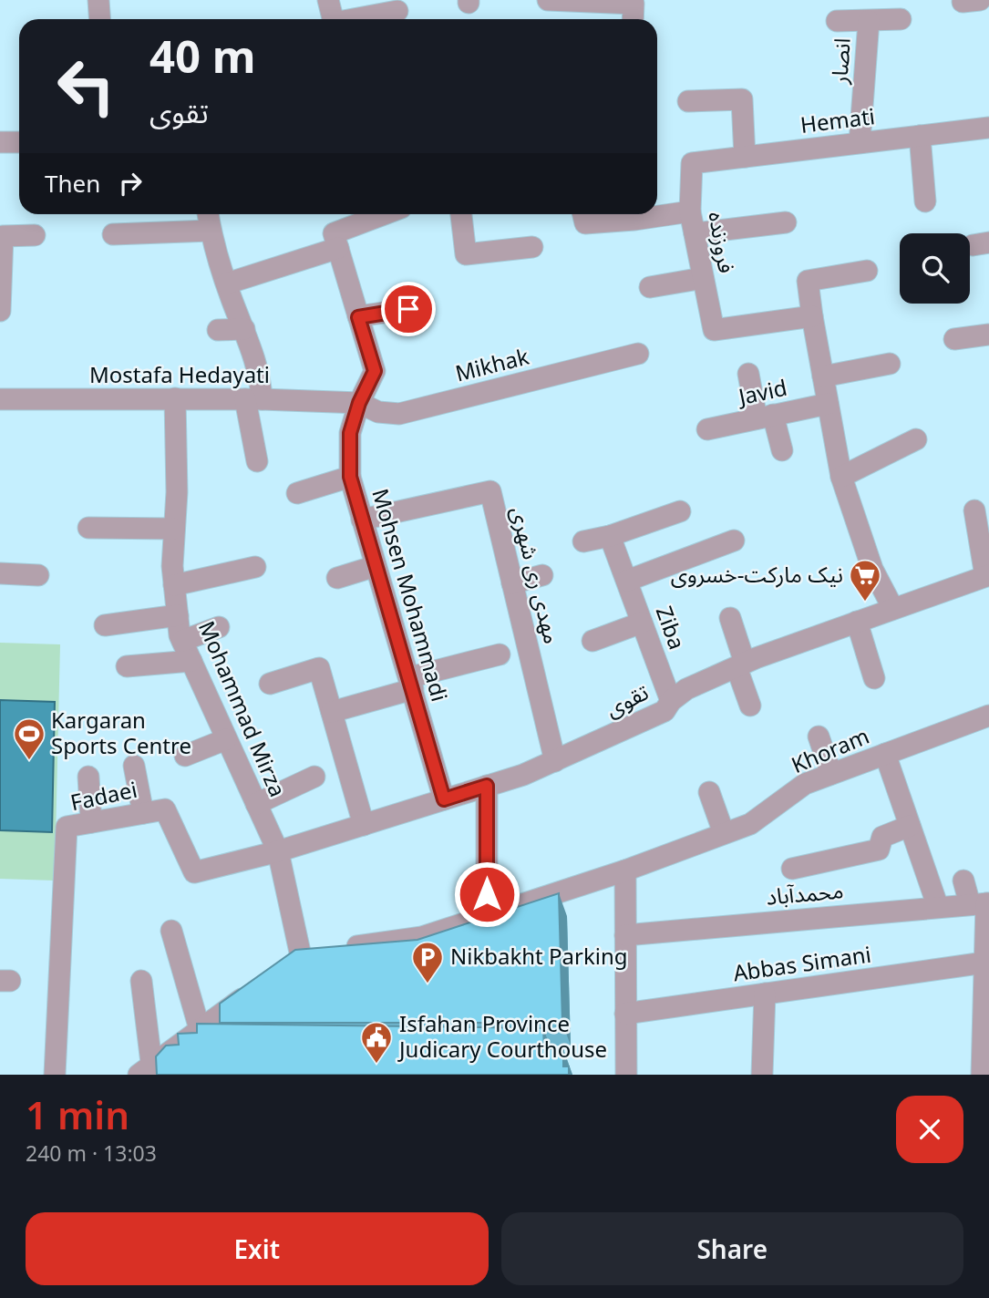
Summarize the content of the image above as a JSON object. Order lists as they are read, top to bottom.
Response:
{
  "streets": {
    "street": [
      "انصار",
      "Hemati",
      "فروزنده",
      "Mikhak",
      "Mostafa Hedayati",
      "Javid",
      "مهدی ری شهری",
      "Mohsen Mohammadi",
      "Ziba",
      "تقوی",
      "Mohammad Mirza",
      "Khoram",
      "Fadaei",
      "محمدآباد",
      "Abbas Simani"
    ]
  },
  "crossings": [
    ["انصار", "Hemati"],
    ["Hemati", "فروزنده"],
    ["Mikhak", "Mostafa Hedayati"],
    ["Mikhak", "Mohsen Mohammadi"],
    ["Mostafa Hedayati", "Mohsen Mohammadi"],
    ["Mostafa Hedayati", "Mohammad Mirza"],
    ["مهدی ری شهری", "Mohsen Mohammadi"],
    ["مهدی ری شهری", "تقوی"],
    ["Mohsen Mohammadi", "تقوی"],
    ["Ziba", "تقوی"],
    ["تقوی", "Mohammad Mirza"],
    ["تقوی", "Fadaei"],
    ["Mohammad Mirza", "Khoram"],
    ["Mohammad Mirza", "Fadaei"]
  ],
  "places": {
    "supermarket": ["نیک مارکت-خسروی"],
    "sports": ["Kargaran Sports Centre"],
    "parking": ["Nikbakht Parking"],
    "public building": ["Isfahan Province Judicary Courthouse"]
  },
  "page": {
    "turn": ["40 m", "تقوی"],
    "then": "Then",
    "heading": ["1 min", "240 m · 13:03"],
    "buttons": ["Exit", "Share"]
  }
}
